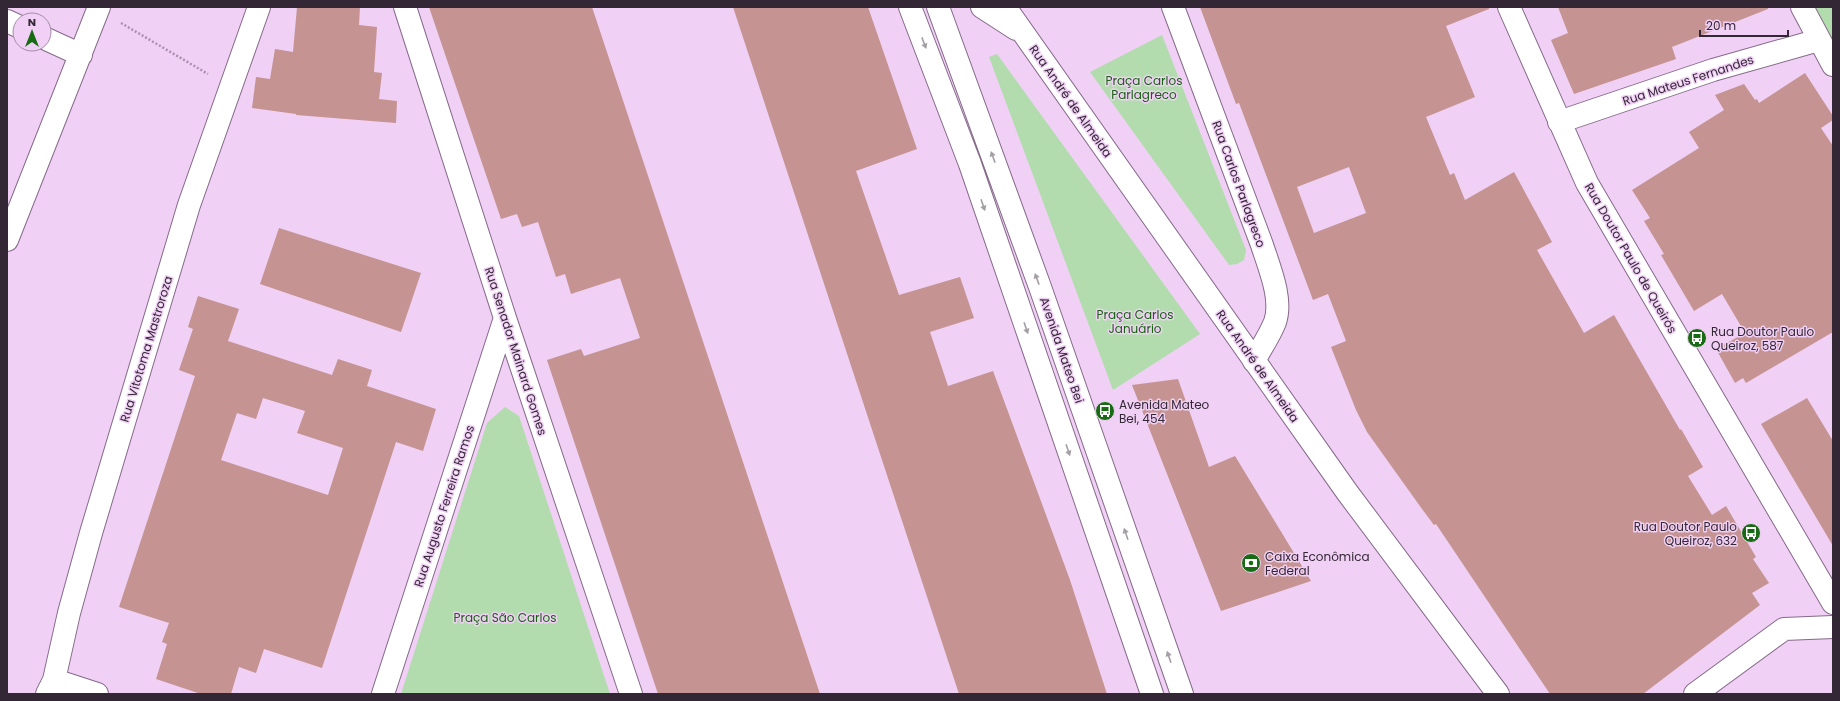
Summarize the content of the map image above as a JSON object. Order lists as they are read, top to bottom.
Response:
{
  "streets": {
    "street": [
      "Rua Mateus Fernandes",
      "Rua André de Almeida",
      "Rua Carlos Parlagreco",
      "Rua Doutor Paulo de Queirós",
      "Rua Vitotoma Mastroroza",
      "Avenida Mateo Bei",
      "Rua Senador Mainard Gomes",
      "Rua Augusto Ferreira Ramos"
    ]
  },
  "crossings": [
    ["Rua Mateus Fernandes", "Rua Doutor Paulo de Queirós"],
    ["Rua André de Almeida", "Rua Carlos Parlagreco"],
    ["Rua Senador Mainard Gomes", "Rua Augusto Ferreira Ramos"]
  ],
  "parks": ["Praça Carlos Parlagreco", "Praça Carlos Januário", "Praça São Carlos"],
  "places": {
    "bus stop": ["Rua Doutor Paulo Queiroz, 587", "Avenida Mateo Bei, 454", "Rua Doutor Paulo Queiroz, 632"],
    "bank": ["Caixa Econômica Federal"]
  },
  "scale_bar": "20 m",
  "north": "top"
}
